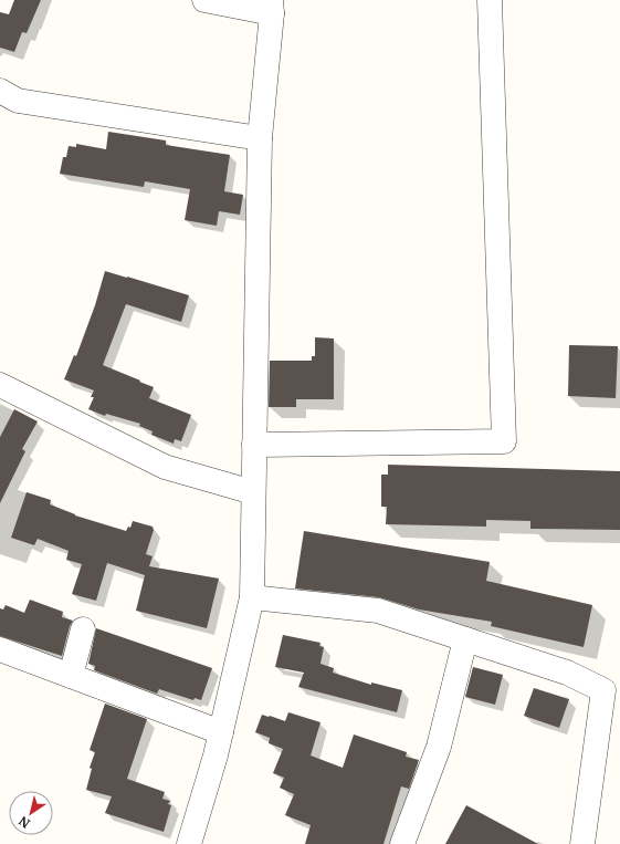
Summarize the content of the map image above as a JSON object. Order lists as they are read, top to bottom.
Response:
{
  "north": "bottom left"
}
